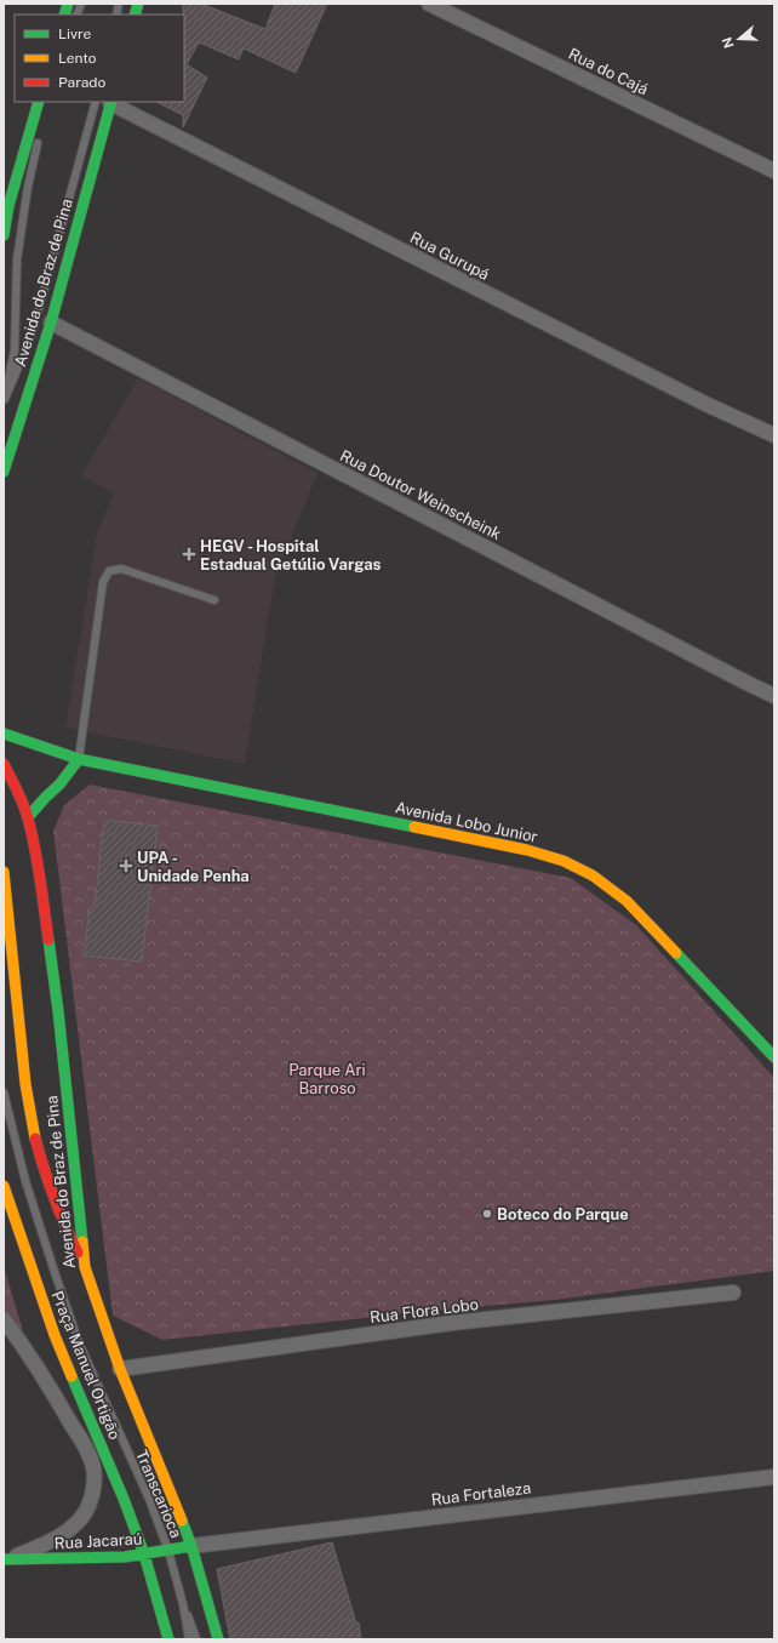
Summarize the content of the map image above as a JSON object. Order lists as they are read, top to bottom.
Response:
{
  "streets": {
    "main road": [
      "Avenida do Braz de Pina",
      "Avenida Lobo Junior",
      "Praça Manuel Ortigão",
      "Rua Jacaraú"
    ],
    "street": [
      "Rua do Cajá",
      "Rua Gurupá",
      "Rua Doutor Weinscheink",
      "Rua Flora Lobo",
      "Rua Fortaleza"
    ],
    "lane": ["Transcarioca"]
  },
  "crossings": [
    ["Rua Gurupá", "Avenida do Braz de Pina"],
    ["Avenida do Braz de Pina", "Rua Doutor Weinscheink"],
    ["Avenida do Braz de Pina", "Rua Flora Lobo"],
    ["Avenida do Braz de Pina", "Rua Fortaleza"],
    ["Avenida do Braz de Pina", "Rua Jacaraú"],
    ["Praça Manuel Ortigão", "Rua Jacaraú"],
    ["Transcarioca", "Rua Jacaraú"],
    ["Rua Fortaleza", "Rua Jacaraú"]
  ],
  "parks": ["Parque Ari Barroso"],
  "places": {
    "health": ["HEGV - Hospital Estadual Getúlio Vargas", "UPA - Unidade Penha"],
    "other": ["Boteco do Parque"]
  },
  "legend": ["Livre", "Lento", "Parado"],
  "north": "left"
}
